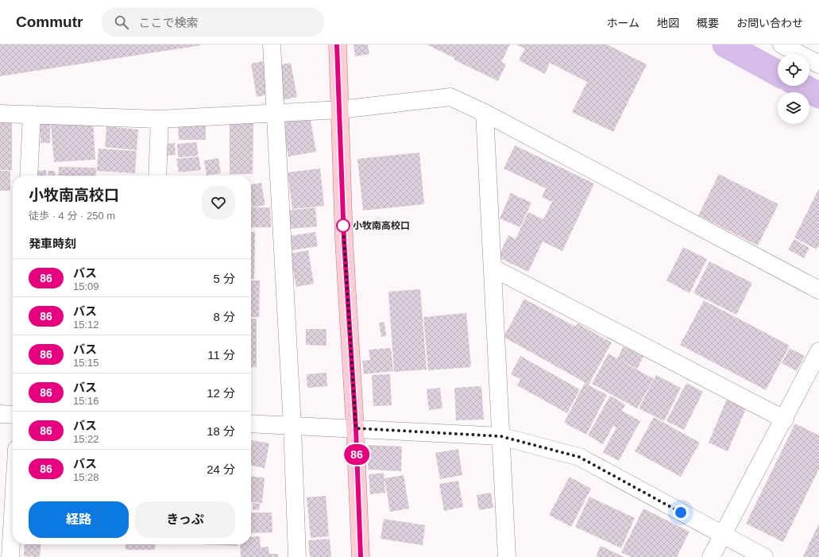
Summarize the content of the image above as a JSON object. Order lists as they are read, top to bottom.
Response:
{
  "places": ["小牧南高校口"],
  "lines": ["bus line 86"],
  "page": {
    "header": "Commutr",
    "search": "ここで検索",
    "nav": [
      "ホーム",
      "地図",
      "概要",
      "お問い合わせ"
    ],
    "on_map": "86",
    "heading": [
      ["小牧南高校口", "徒歩 · 4 分 · 250 m"],
      "発車時刻"
    ],
    "list": [
      {
        "mark": "86",
        "name": "バス",
        "note": "15:09",
        "value": "5 分"
      },
      {
        "mark": "86",
        "name": "バス",
        "note": "15:12",
        "value": "8 分"
      },
      {
        "mark": "86",
        "name": "バス",
        "note": "15:15",
        "value": "11 分"
      },
      {
        "mark": "86",
        "name": "バス",
        "note": "15:16",
        "value": "12 分"
      },
      {
        "mark": "86",
        "name": "バス",
        "note": "15:22",
        "value": "18 分"
      },
      {
        "mark": "86",
        "name": "バス",
        "note": "15:28",
        "value": "24 分"
      }
    ],
    "buttons": ["経路", "きっぷ"]
  }
}
